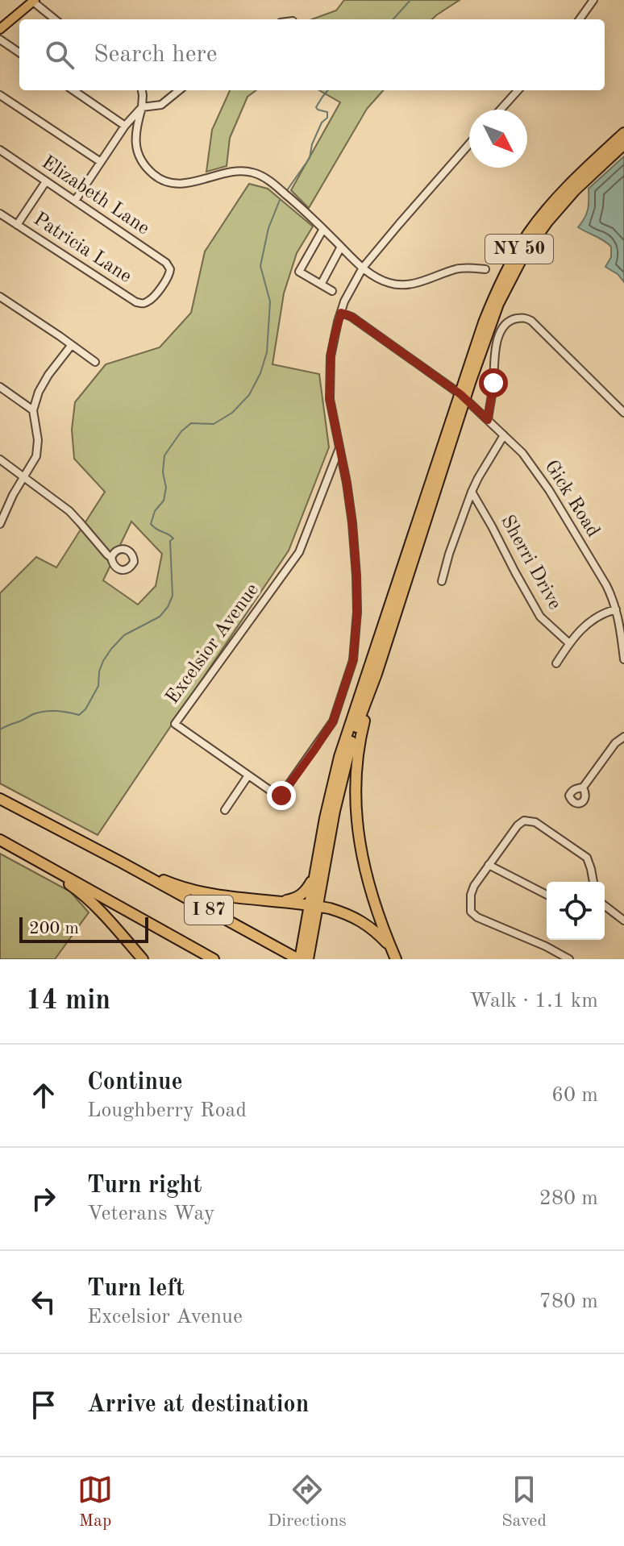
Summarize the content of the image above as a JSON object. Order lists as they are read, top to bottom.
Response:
{
  "streets": {
    "highway": ["NY 50", "I 87"],
    "street": [
      "Elizabeth Lane",
      "Patricia Lane",
      "Gick Road",
      "Sherri Drive",
      "Excelsior Avenue"
    ]
  },
  "crossings": [
    ["Elizabeth Lane", "Patricia Lane"],
    ["NY 50", "Gick Road"],
    ["NY 50", "I 87"],
    ["Gick Road", "Excelsior Avenue"]
  ],
  "scale_bar": "200 m",
  "north": "bottom right",
  "page": {
    "search": "Search here",
    "scale": "200 m",
    "heading": ["14 min", "Walk · 1.1 km"],
    "list": [
      ["Continue", "Loughberry Road", "60 m"],
      ["Turn right", "Veterans Way", "280 m"],
      ["Turn left", "Excelsior Avenue", "780 m"],
      "Arrive at destination"
    ],
    "nav": ["Map", "Directions", "Saved"]
  }
}
